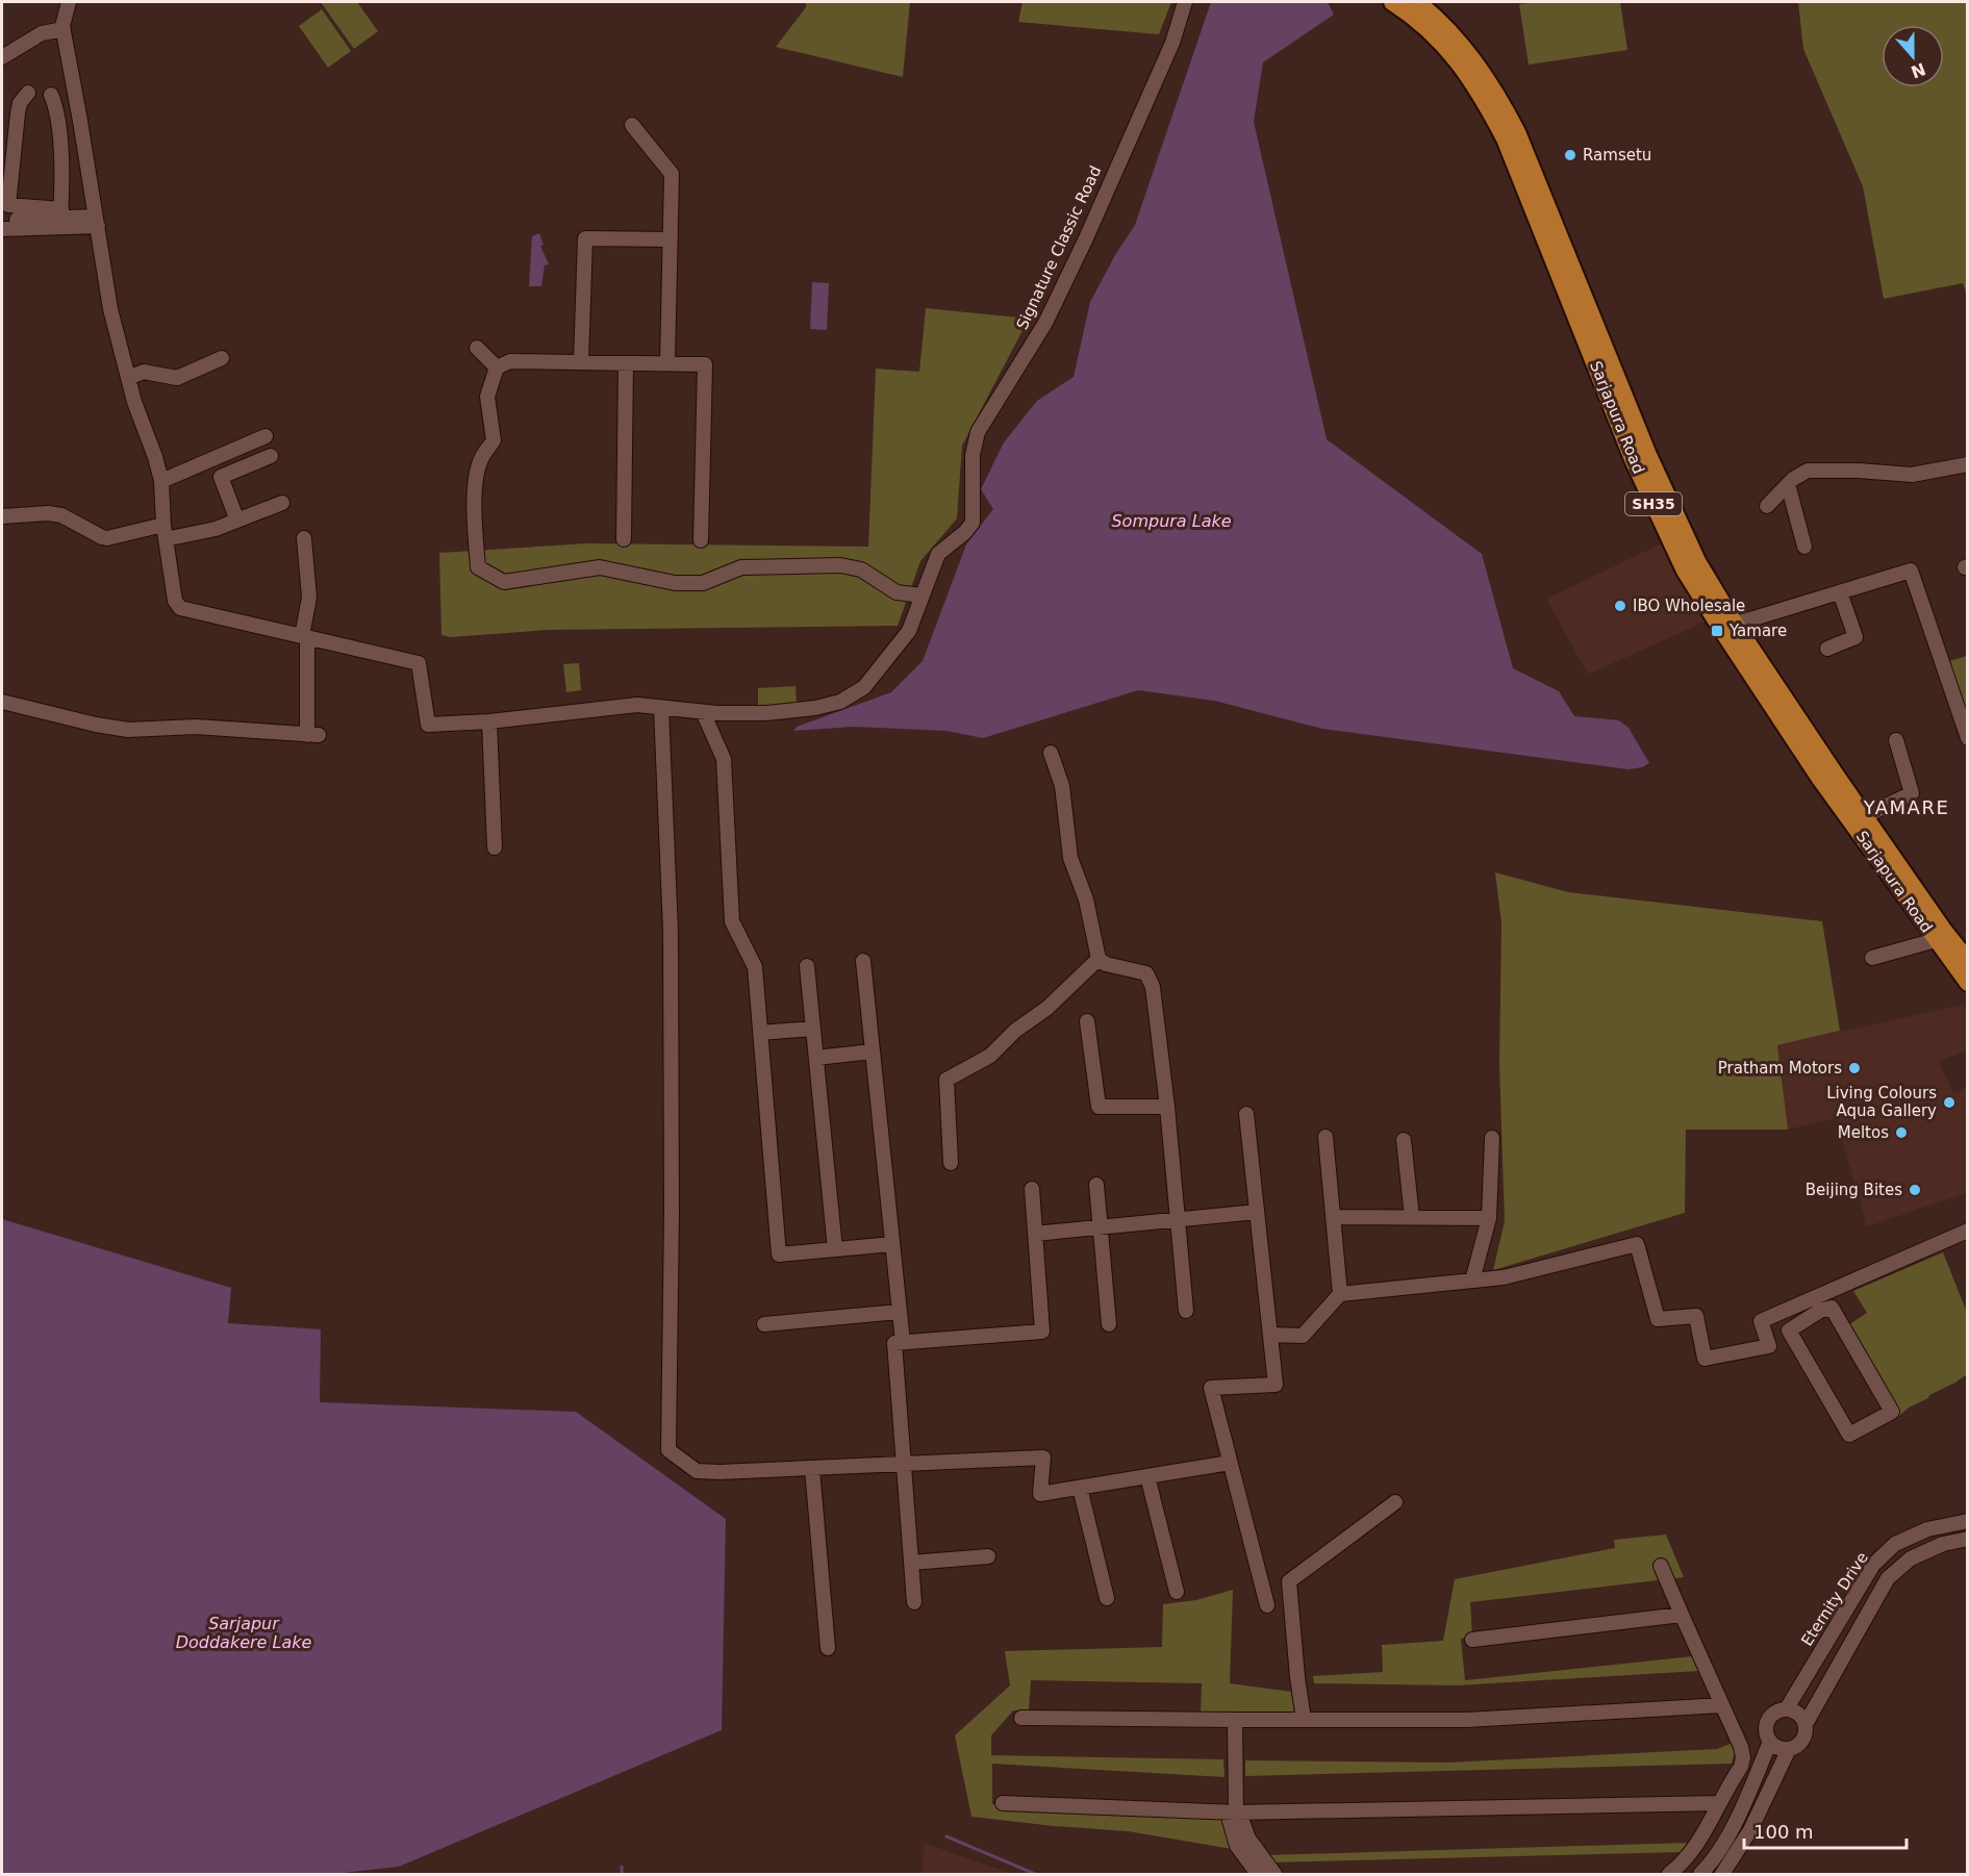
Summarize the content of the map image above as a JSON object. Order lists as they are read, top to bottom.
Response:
{
  "streets": {
    "main road": ["Sarjapura Road", "SH35"],
    "street": ["Signature Classic Road", "Eternity Drive"]
  },
  "districts": ["YAMARE"],
  "water": ["Sompura Lake", "Sarjapur Doddakere Lake"],
  "places": {
    "other": [
      "Ramsetu",
      "IBO Wholesale",
      "Pratham Motors",
      "Living Colours Aqua Gallery",
      "Meltos",
      "Beijing Bites"
    ],
    "transit": ["Yamare"]
  },
  "scale_bar": "100 m",
  "north": "bottom"
}
